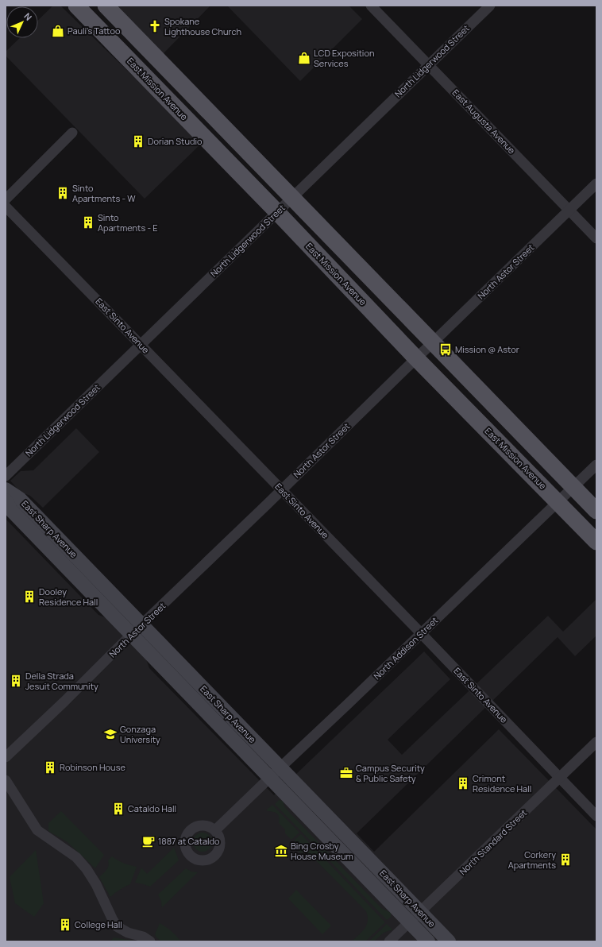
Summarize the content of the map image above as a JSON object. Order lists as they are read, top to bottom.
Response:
{
  "streets": {
    "main road": ["East Mission Avenue"],
    "street": [
      "North Lidgerwood Street",
      "East Augusta Avenue",
      "North Astor Street",
      "East Sinto Avenue",
      "East Sharp Avenue",
      "North Addison Street",
      "North Standard Street"
    ]
  },
  "crossings": [
    ["North Lidgerwood Street", "East Mission Avenue"],
    ["North Lidgerwood Street", "East Augusta Avenue"],
    ["North Lidgerwood Street", "East Sinto Avenue"],
    ["East Mission Avenue", "North Astor Street"],
    ["East Mission Avenue", "North Addison Street"],
    ["East Augusta Avenue", "North Astor Street"],
    ["North Astor Street", "East Sinto Avenue"],
    ["North Astor Street", "East Sharp Avenue"],
    ["East Sinto Avenue", "North Addison Street"],
    ["East Sinto Avenue", "North Standard Street"],
    ["East Sharp Avenue", "North Addison Street"],
    ["East Sharp Avenue", "North Standard Street"]
  ],
  "places": {
    "church": ["Spokane Lighthouse Church"],
    "shop": ["Pauli's Tattoo", "LCD Exposition Services"],
    "building": [
      "Dorian Studio",
      "Sinto Apartments - W",
      "Sinto Apartments - E",
      "Dooley Residence Hall",
      "Della Strada Jesuit Community",
      "Robinson House",
      "Crimont Residence Hall",
      "Cataldo Hall",
      "Corkery Apartments",
      "College Hall"
    ],
    "bus stop": ["Mission @ Astor"],
    "school or university": ["Gonzaga University"],
    "office": ["Campus Security & Public Safety"],
    "cafe": ["1887 at Cataldo"],
    "museum": ["Bing Crosby House Museum"]
  },
  "north": "top right"
}
